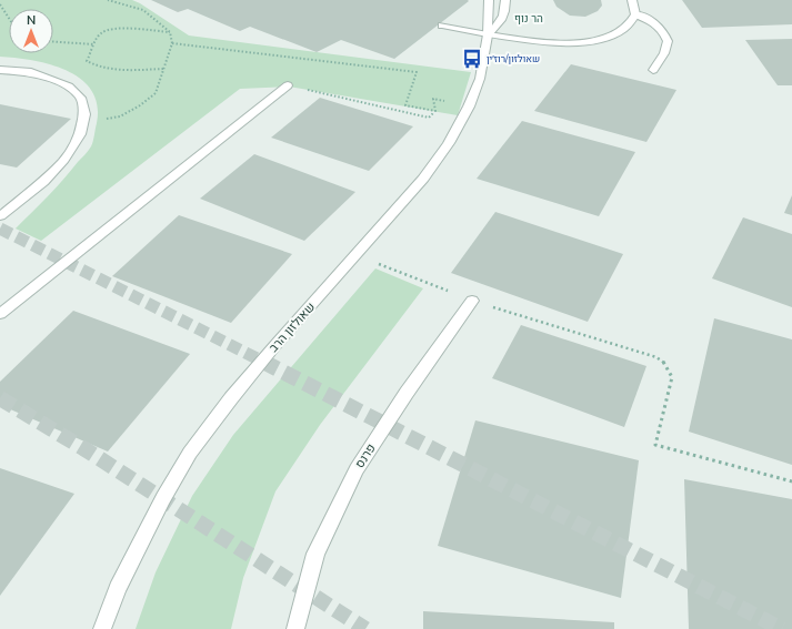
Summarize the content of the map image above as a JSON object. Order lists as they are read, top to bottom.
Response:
{
  "streets": {
    "street": ["שאולזון הרב", "פרנס"]
  },
  "districts": ["הר נוף"],
  "places": {
    "bus stop": ["שאולזון/רוז׳ין"]
  },
  "north": "top"
}
